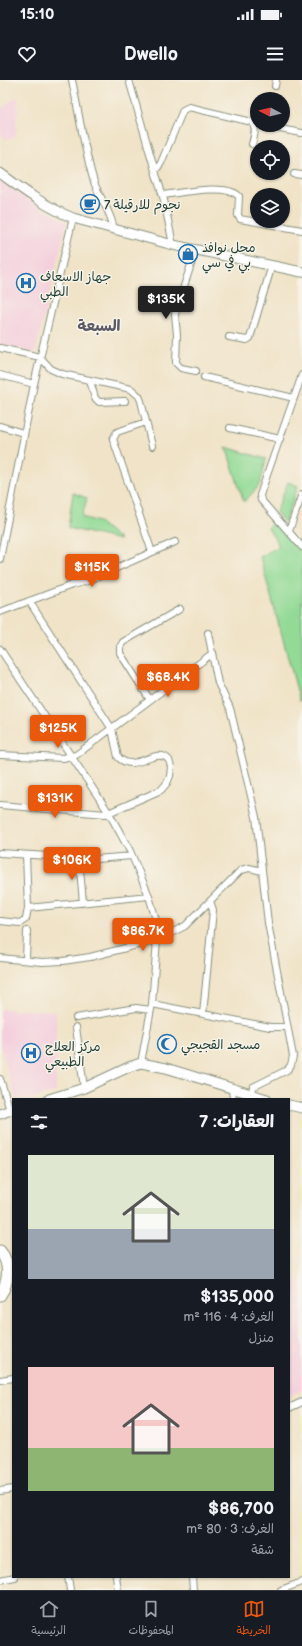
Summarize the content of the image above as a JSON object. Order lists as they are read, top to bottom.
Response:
{
  "districts": ["السبعة"],
  "places": {
    "cafe": ["7 نجوم للارقيلة"],
    "shop": ["محل نوافذ بي في سي"],
    "hospital": ["جهاز الاسعاف الطبي", "مركز العلاج الطبيعي"],
    "mosque": ["مسجد القجيجي"]
  },
  "north": "left",
  "page": {
    "status": "15:10",
    "header": "Dwello",
    "price": [
      "$135K",
      "$115K",
      "$68.4K",
      "$125K",
      "$131K",
      "$106K",
      "$86.7K"
    ],
    "heading": "العقارات: 7",
    "list": [
      {
        "name": "$135,000",
        "note": "الغرف: 4 · 116 m² · منزل"
      },
      {
        "name": "$86,700",
        "note": "الغرف: 3 · 80 m² · شقة"
      }
    ],
    "tabs": ["الخريطة", "المحفوظات", "الرئيسية"]
  }
}
